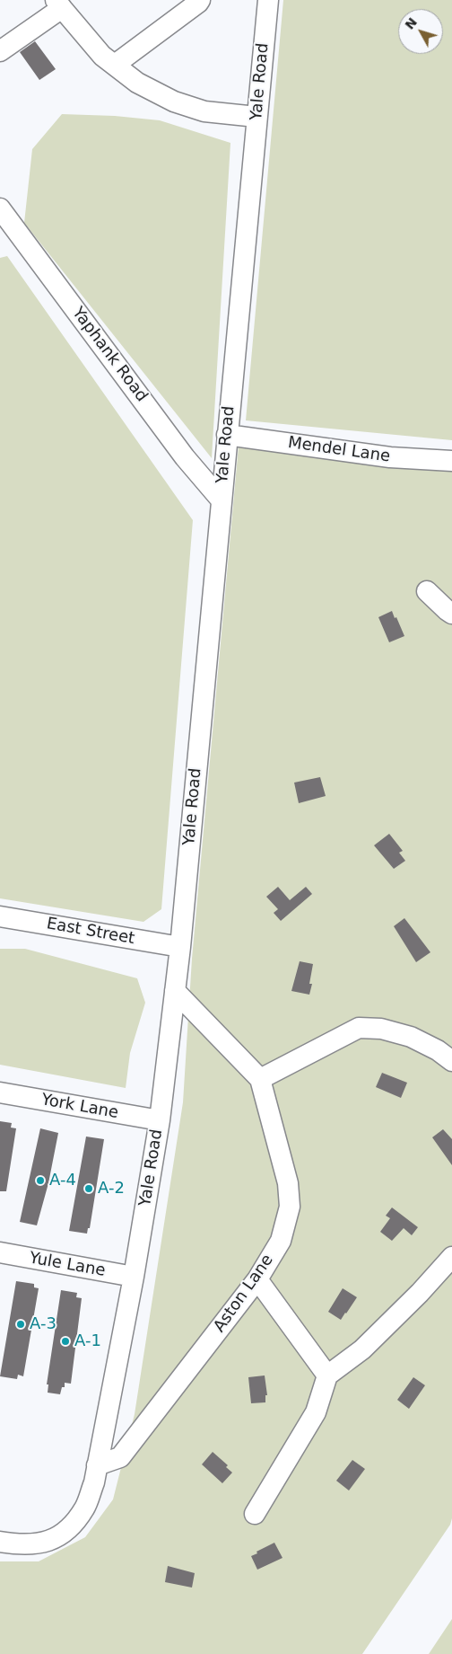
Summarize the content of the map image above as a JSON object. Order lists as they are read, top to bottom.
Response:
{
  "streets": {
    "street": [
      "Yale Road",
      "Yaphank Road",
      "Mendel Lane",
      "East Street",
      "York Lane",
      "Yule Lane",
      "Aston Lane"
    ]
  },
  "crossings": [
    ["Yale Road", "Yaphank Road"],
    ["Yale Road", "Mendel Lane"],
    ["Yale Road", "East Street"],
    ["Yale Road", "York Lane"],
    ["Yale Road", "Yule Lane"],
    ["Yale Road", "Aston Lane"]
  ],
  "places": [
    "A-4",
    "A-2",
    "A-3",
    "A-1"
  ],
  "north": "top left"
}
